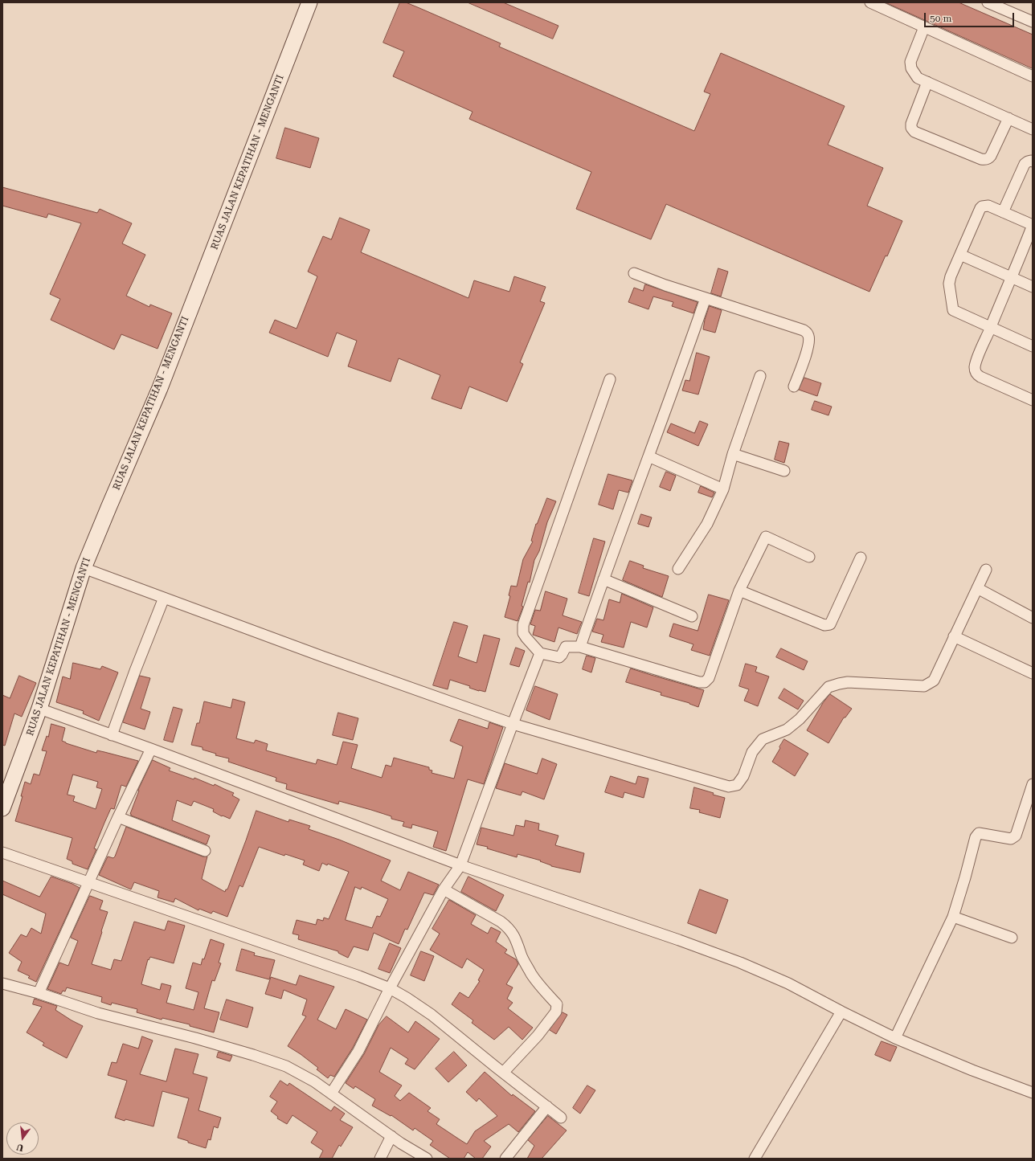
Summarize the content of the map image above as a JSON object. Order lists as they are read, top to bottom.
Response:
{
  "streets": {
    "main road": ["RUAS JALAN KEPATIHAN - MENGANTI"]
  },
  "scale_bar": "50 m",
  "north": "bottom"
}
